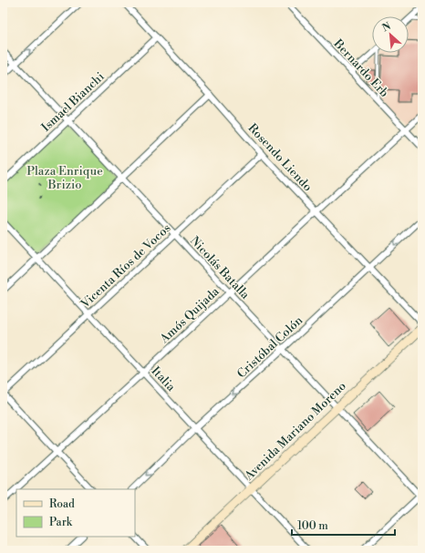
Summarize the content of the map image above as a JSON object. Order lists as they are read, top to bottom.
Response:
{
  "streets": {
    "main road": ["Avenida Mariano Moreno"],
    "street": [
      "Bernardo Erb",
      "Ismael Bianchi",
      "Rosendo Liendo",
      "Vicenta Ríos de Vocos",
      "Nicolás Batalla",
      "Amós Quijada",
      "Cristóbal Colón",
      "Italia"
    ]
  },
  "crossings": [
    ["Bernardo Erb", "Amós Quijada"],
    ["Ismael Bianchi", "Rosendo Liendo"],
    ["Ismael Bianchi", "Nicolás Batalla"],
    ["Rosendo Liendo", "Vicenta Ríos de Vocos"],
    ["Rosendo Liendo", "Amós Quijada"],
    ["Rosendo Liendo", "Cristóbal Colón"],
    ["Vicenta Ríos de Vocos", "Nicolás Batalla"],
    ["Vicenta Ríos de Vocos", "Italia"],
    ["Nicolás Batalla", "Amós Quijada"],
    ["Nicolás Batalla", "Cristóbal Colón"],
    ["Nicolás Batalla", "Avenida Mariano Moreno"],
    ["Amós Quijada", "Italia"],
    ["Cristóbal Colón", "Italia"],
    ["Italia", "Avenida Mariano Moreno"]
  ],
  "one_way": ["Cristóbal Colón"],
  "parks": ["Plaza Enrique Brizio"],
  "legend": ["Road", "Park"],
  "scale_bar": "100 m",
  "north": "top left"
}
